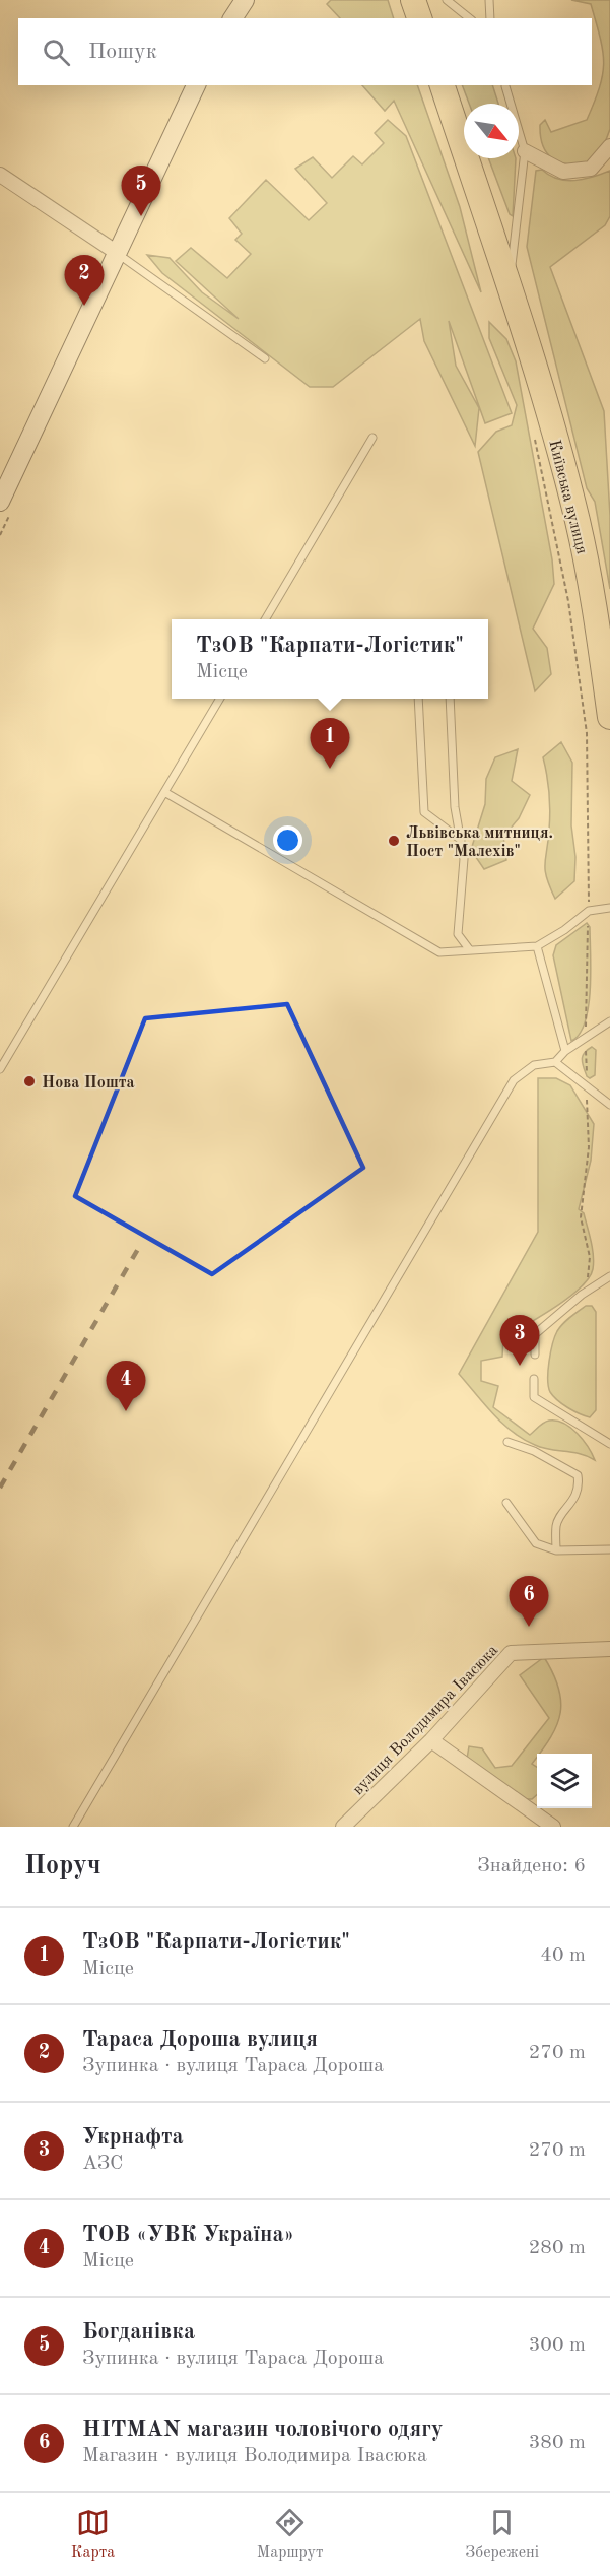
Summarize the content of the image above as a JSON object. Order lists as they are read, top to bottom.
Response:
{
  "streets": {
    "highway": ["Київська вулиця"],
    "street": ["вулиця Володимира Івасюка"]
  },
  "places": ["Львівська митниця. Пост \"Малехів\"", "Нова Пошта"],
  "north": "bottom right",
  "page": {
    "search": "Пошук",
    "pins": [
      "5",
      "2",
      "1",
      "3",
      "4",
      "6"
    ],
    "popup": ["ТзОВ \"Карпати-Логістик\"", "Місце"],
    "heading": ["Поруч", "Знайдено: 6"],
    "list": [
      {
        "mark": "1",
        "name": "ТзОВ \"Карпати-Логістик\"",
        "note": "Місце",
        "value": "40 m"
      },
      {
        "mark": "2",
        "name": "Тараса Дороша вулиця",
        "note": "Зупинка · вулиця Тараса Дороша",
        "value": "270 m"
      },
      {
        "mark": "3",
        "name": "Укрнафта",
        "note": "АЗС",
        "value": "270 m"
      },
      {
        "mark": "4",
        "name": "ТОВ «УВК Україна»",
        "note": "Місце",
        "value": "280 m"
      },
      {
        "mark": "5",
        "name": "Богданівка",
        "note": "Зупинка · вулиця Тараса Дороша",
        "value": "300 m"
      },
      {
        "mark": "6",
        "name": "HITMAN магазин чоловічого одягу",
        "note": "Магазин · вулиця Володимира Івасюка",
        "value": "380 m"
      }
    ],
    "nav": ["Карта", "Маршрут", "Збережені"]
  }
}
